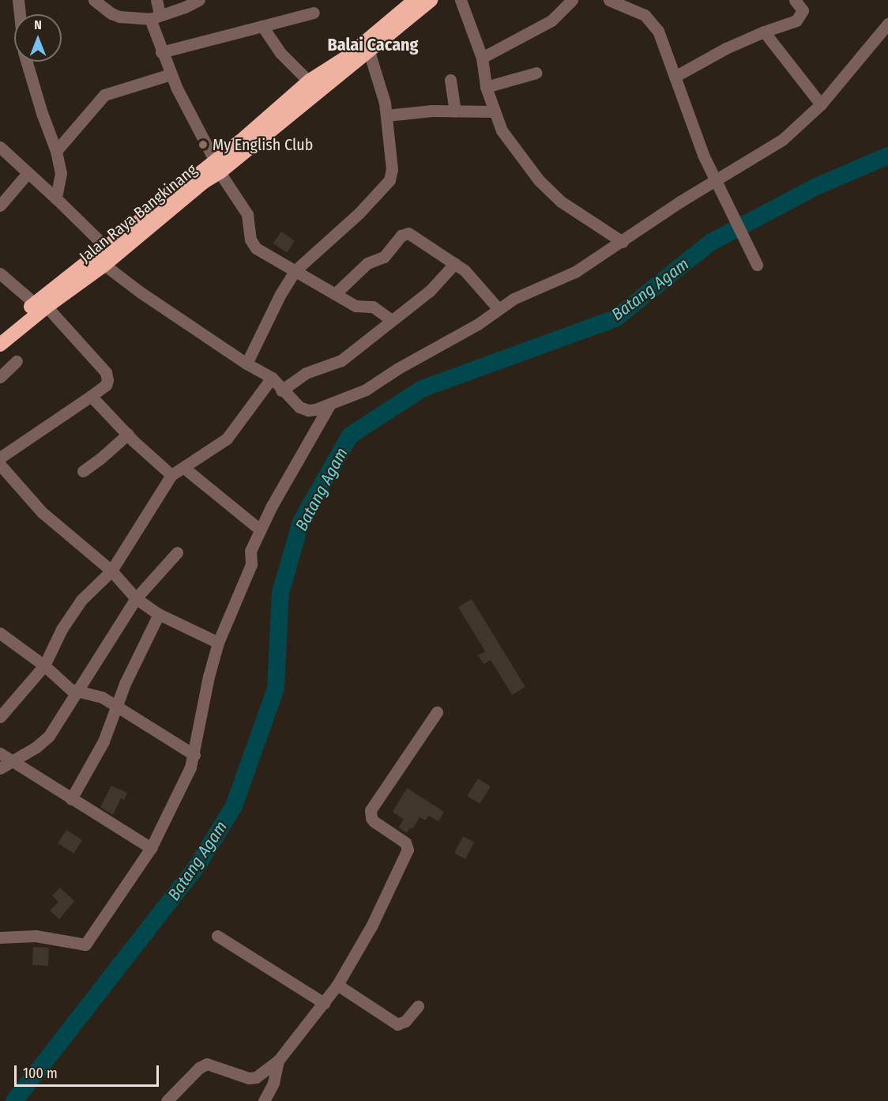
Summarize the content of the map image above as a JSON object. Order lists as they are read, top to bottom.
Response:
{
  "streets": {
    "highway": ["Jalan Raya Bangkinang"]
  },
  "districts": ["Balai Cacang"],
  "water": ["Batang Agam"],
  "places": ["My English Club"],
  "scale_bar": "100 m",
  "north": "top"
}
